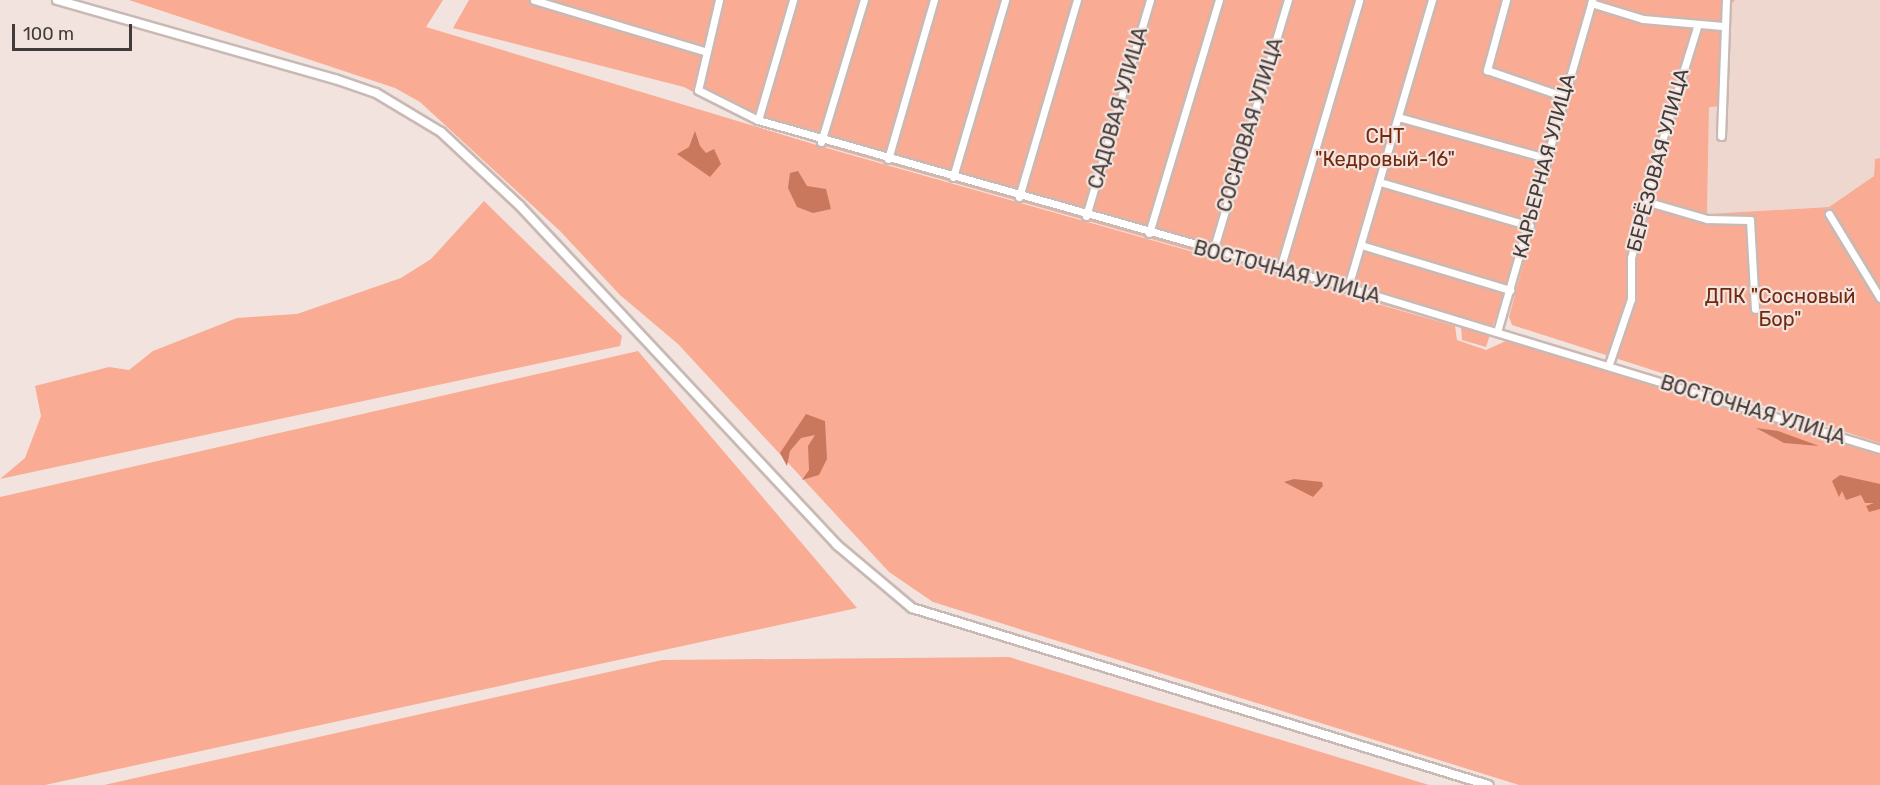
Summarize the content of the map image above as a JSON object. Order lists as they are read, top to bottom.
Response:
{
  "streets": {
    "street": [
      "САДОВАЯ УЛИЦА",
      "СОСНОВАЯ УЛИЦА",
      "БЕРЁЗОВАЯ УЛИЦА",
      "КАРЬЕРНАЯ УЛИЦА",
      "ВОСТОЧНАЯ УЛИЦА"
    ]
  },
  "crossings": [
    ["САДОВАЯ УЛИЦА", "ВОСТОЧНАЯ УЛИЦА"],
    ["СОСНОВАЯ УЛИЦА", "ВОСТОЧНАЯ УЛИЦА"],
    ["БЕРЁЗОВАЯ УЛИЦА", "ВОСТОЧНАЯ УЛИЦА"],
    ["КАРЬЕРНАЯ УЛИЦА", "ВОСТОЧНАЯ УЛИЦА"]
  ],
  "parks": ["СНТ \"Кедровый-16\"", "ДПК \"Сосновый Бор\""],
  "scale_bar": "100 m"
}
